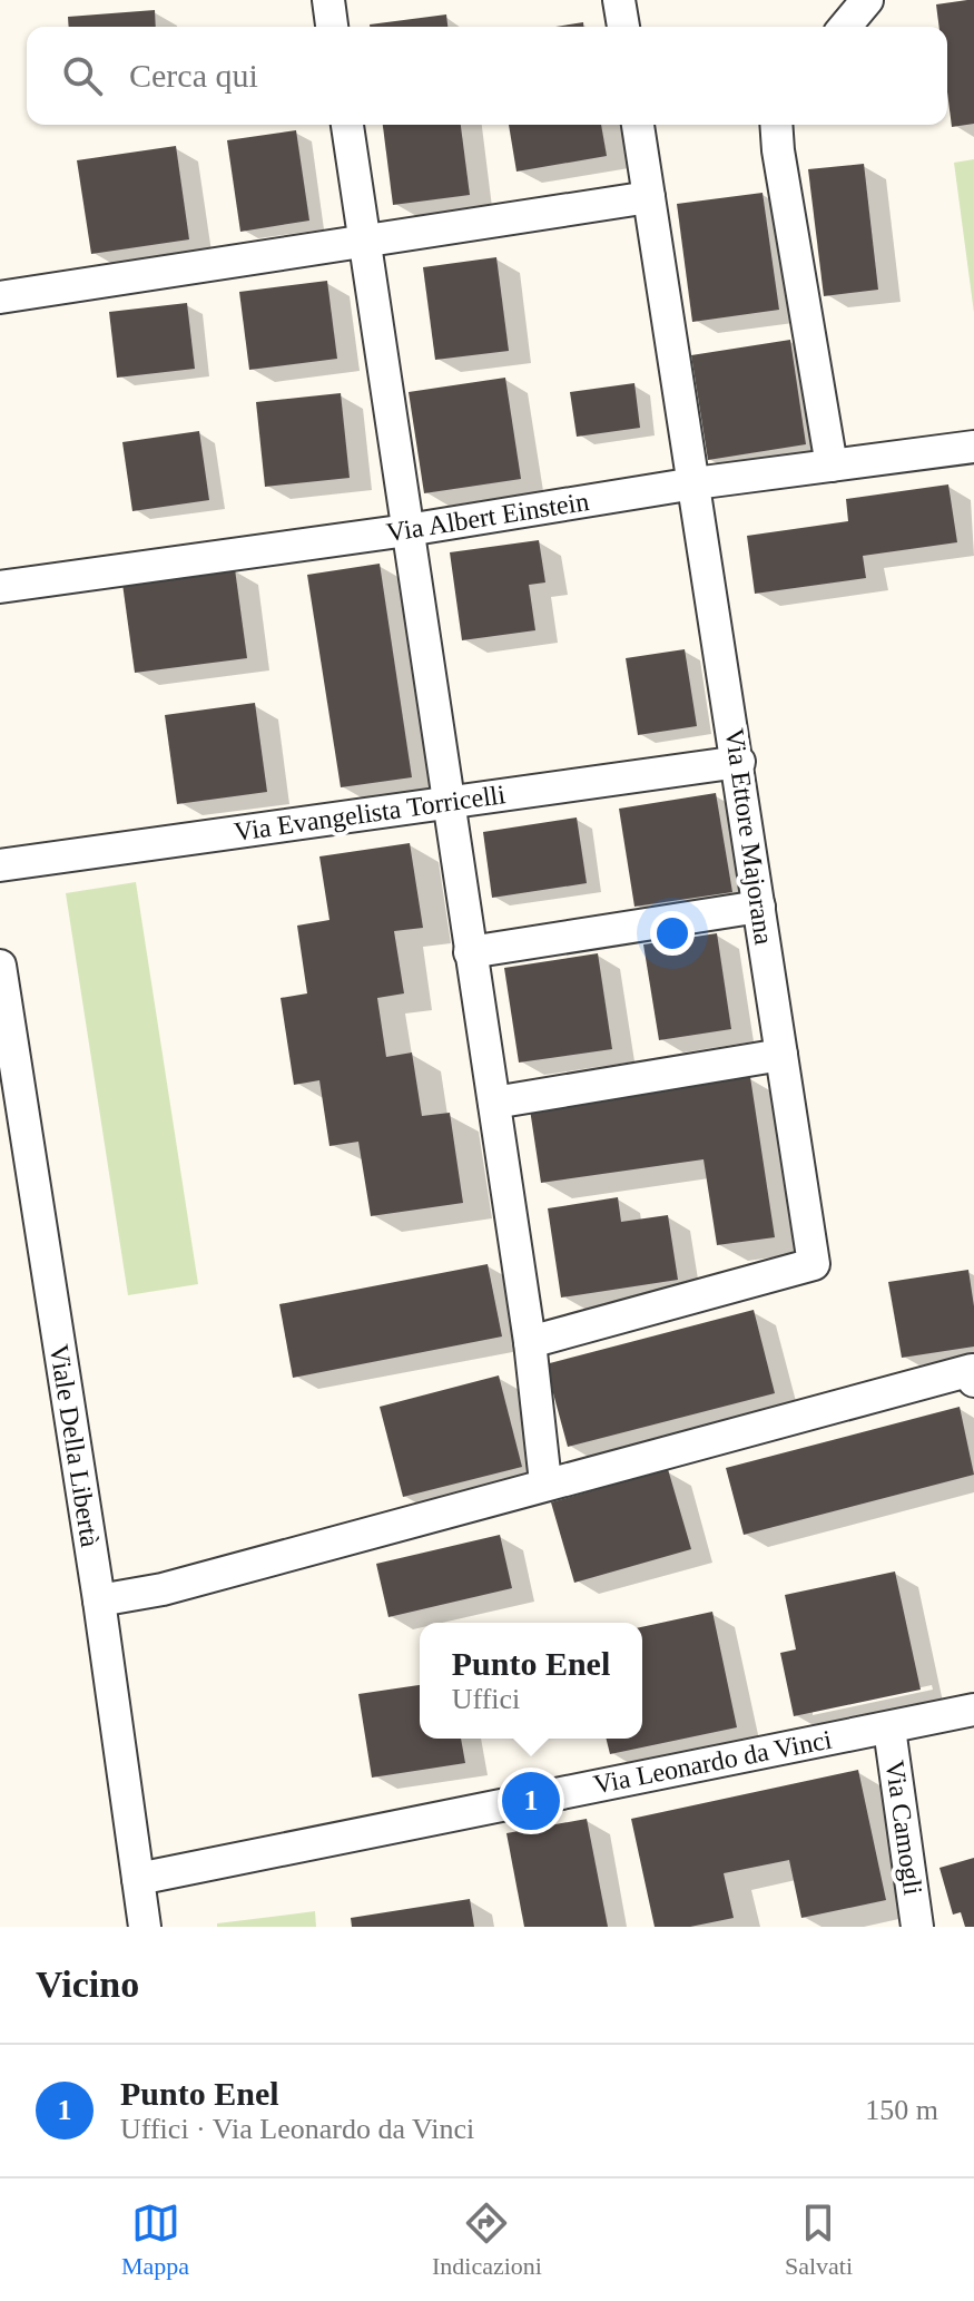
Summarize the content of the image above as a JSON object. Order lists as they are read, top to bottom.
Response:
{
  "streets": {
    "street": [
      "Via Albert Einstein",
      "Via Evangelista Torricelli",
      "Via Ettore Majorana",
      "Viale Della Libertà",
      "Via Leonardo da Vinci",
      "Via Camogli"
    ]
  },
  "crossings": [
    ["Via Albert Einstein", "Via Ettore Majorana"],
    ["Via Evangelista Torricelli", "Via Ettore Majorana"],
    ["Viale Della Libertà", "Via Leonardo da Vinci"],
    ["Via Leonardo da Vinci", "Via Camogli"]
  ],
  "page": {
    "search": "Cerca qui",
    "popup": ["Punto Enel", "Uffici"],
    "pins": "1",
    "heading": "Vicino",
    "list": [
      {
        "mark": "1",
        "name": "Punto Enel",
        "note": "Uffici · Via Leonardo da Vinci",
        "value": "150 m"
      }
    ],
    "nav": ["Mappa", "Indicazioni", "Salvati"]
  }
}
